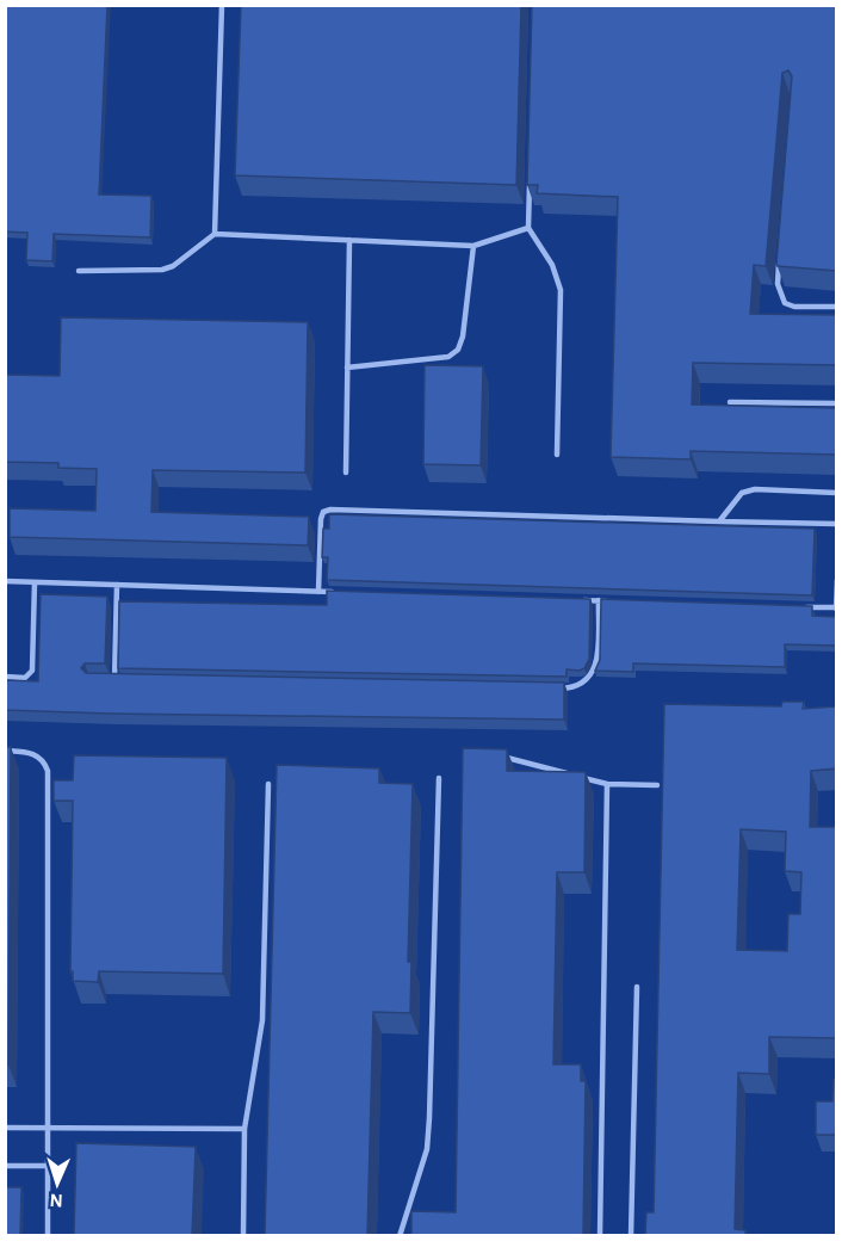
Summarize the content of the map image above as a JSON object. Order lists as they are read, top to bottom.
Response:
{
  "north": "bottom"
}
